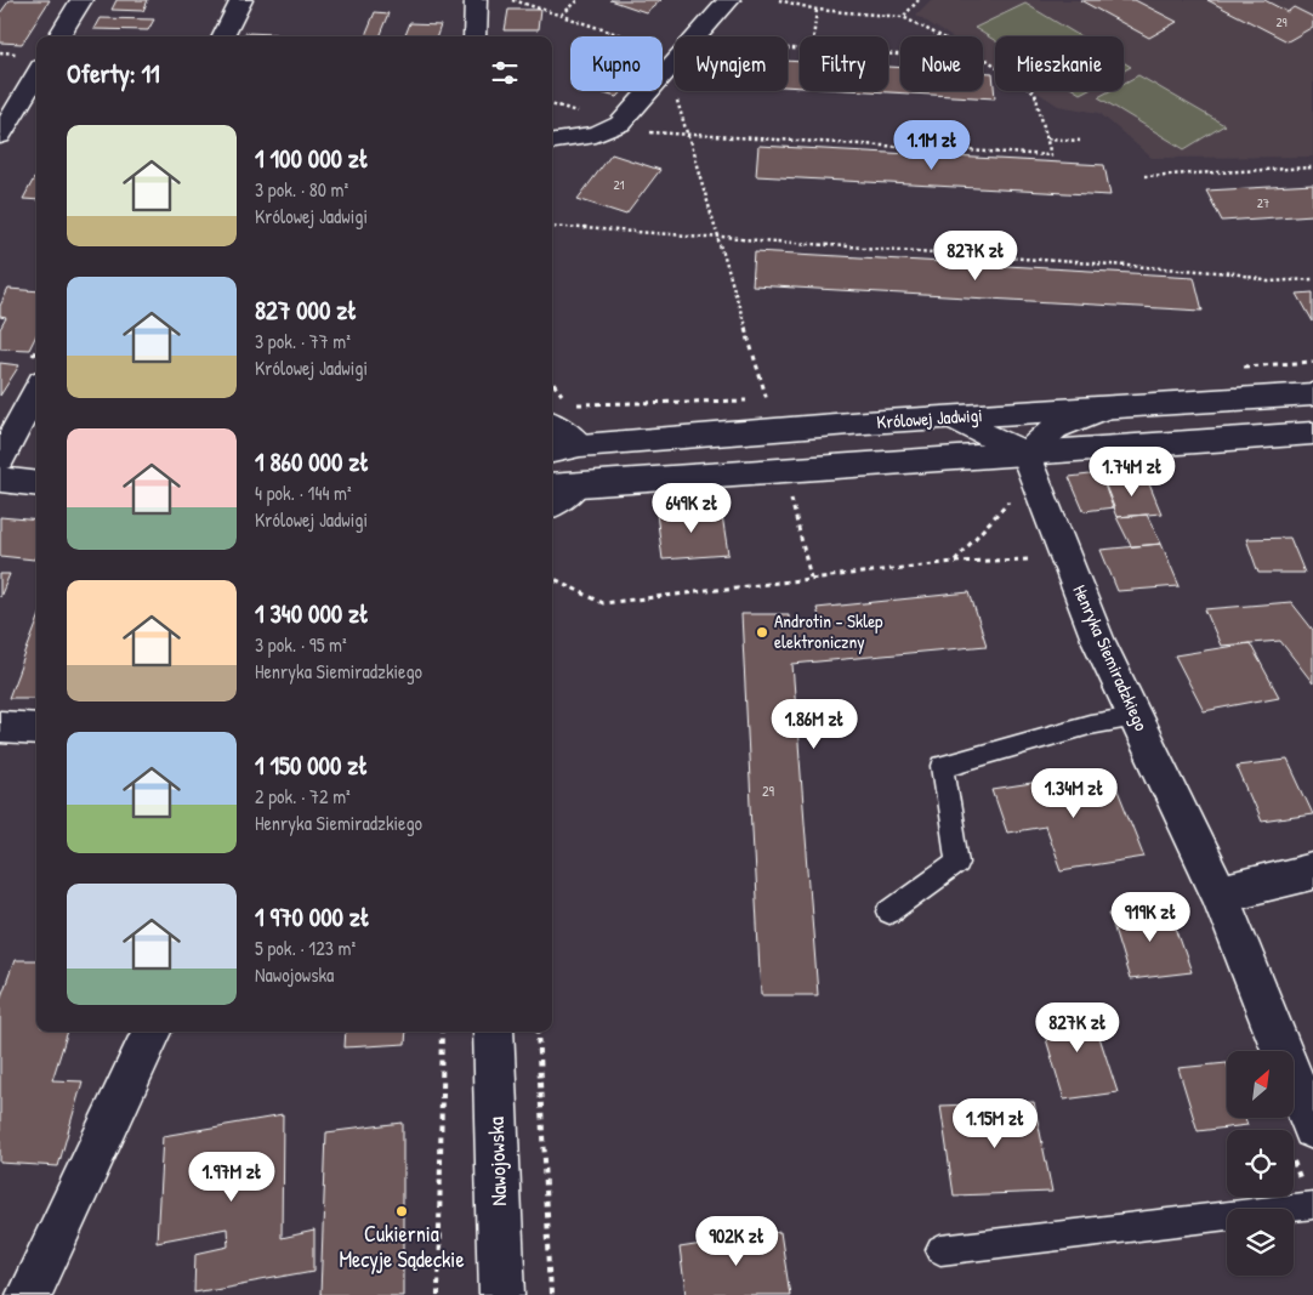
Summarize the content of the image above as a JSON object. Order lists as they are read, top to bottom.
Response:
{
  "streets": {
    "street": ["Królowej Jadwigi", "Henryka Siemiradzkiego", "Nawojowska"]
  },
  "places": ["Androtin - Sklep elektroniczny", "Cukiernia Mecyje Sądeckie"],
  "house_numbers": [
    "29",
    "21",
    "27",
    "29"
  ],
  "north": "top right",
  "page": {
    "chip": [
      "Kupno",
      "Wynajem",
      "Filtry",
      "Nowe",
      "Mieszkanie"
    ],
    "heading": "Oferty: 11",
    "list": [
      {
        "name": "1 100 000 zł",
        "note": "3 pok. · 80 m² · Królowej Jadwigi"
      },
      {
        "name": "827 000 zł",
        "note": "3 pok. · 77 m² · Królowej Jadwigi"
      },
      {
        "name": "1 860 000 zł",
        "note": "4 pok. · 144 m² · Królowej Jadwigi"
      },
      {
        "name": "1 340 000 zł",
        "note": "3 pok. · 95 m² · Henryka Siemiradzkiego"
      },
      {
        "name": "1 150 000 zł",
        "note": "2 pok. · 72 m² · Henryka Siemiradzkiego"
      },
      {
        "name": "1 970 000 zł",
        "note": "5 pok. · 123 m² · Nawojowska"
      }
    ],
    "price": [
      "1.1M zł",
      "827K zł",
      "1.74M zł",
      "649K zł",
      "1.86M zł",
      "1.34M zł",
      "919K zł",
      "827K zł",
      "1.15M zł",
      "1.97M zł",
      "902K zł"
    ]
  }
}
